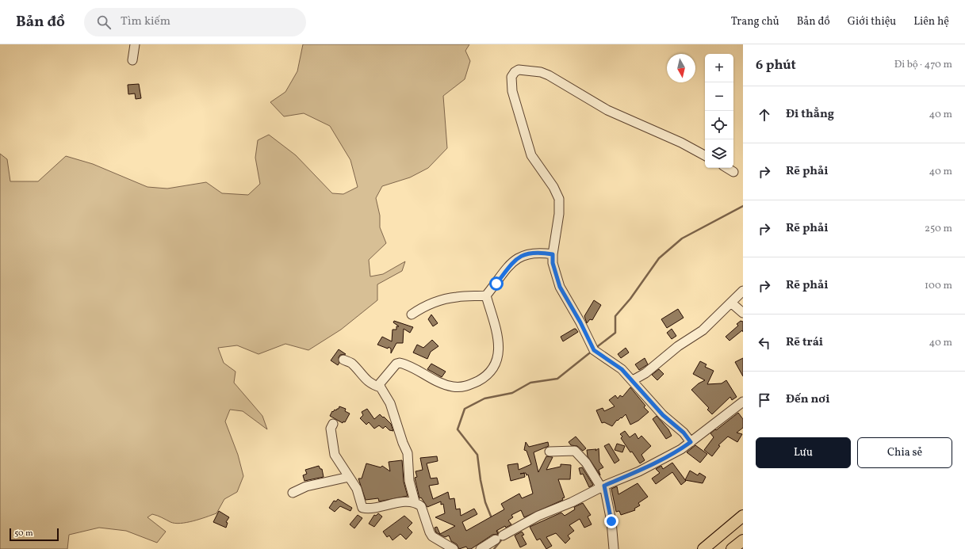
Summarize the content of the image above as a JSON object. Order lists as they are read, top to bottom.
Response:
{
  "scale_bar": "50 m",
  "north": "bottom",
  "page": {
    "header": "Bản đồ",
    "search": "Tìm kiếm",
    "nav": [
      "Trang chủ",
      "Bản đồ",
      "Giới thiệu",
      "Liên hệ"
    ],
    "heading": ["6 phút", "Đi bộ · 470 m"],
    "map_buttons": ["+", "−"],
    "list": [
      ["Đi thẳng", "40 m"],
      ["Rẽ phải", "40 m"],
      ["Rẽ phải", "250 m"],
      ["Rẽ phải", "100 m"],
      ["Rẽ trái", "40 m"],
      "Đến nơi"
    ],
    "buttons": ["Lưu", "Chia sẻ"],
    "scale": "50 m"
  }
}
